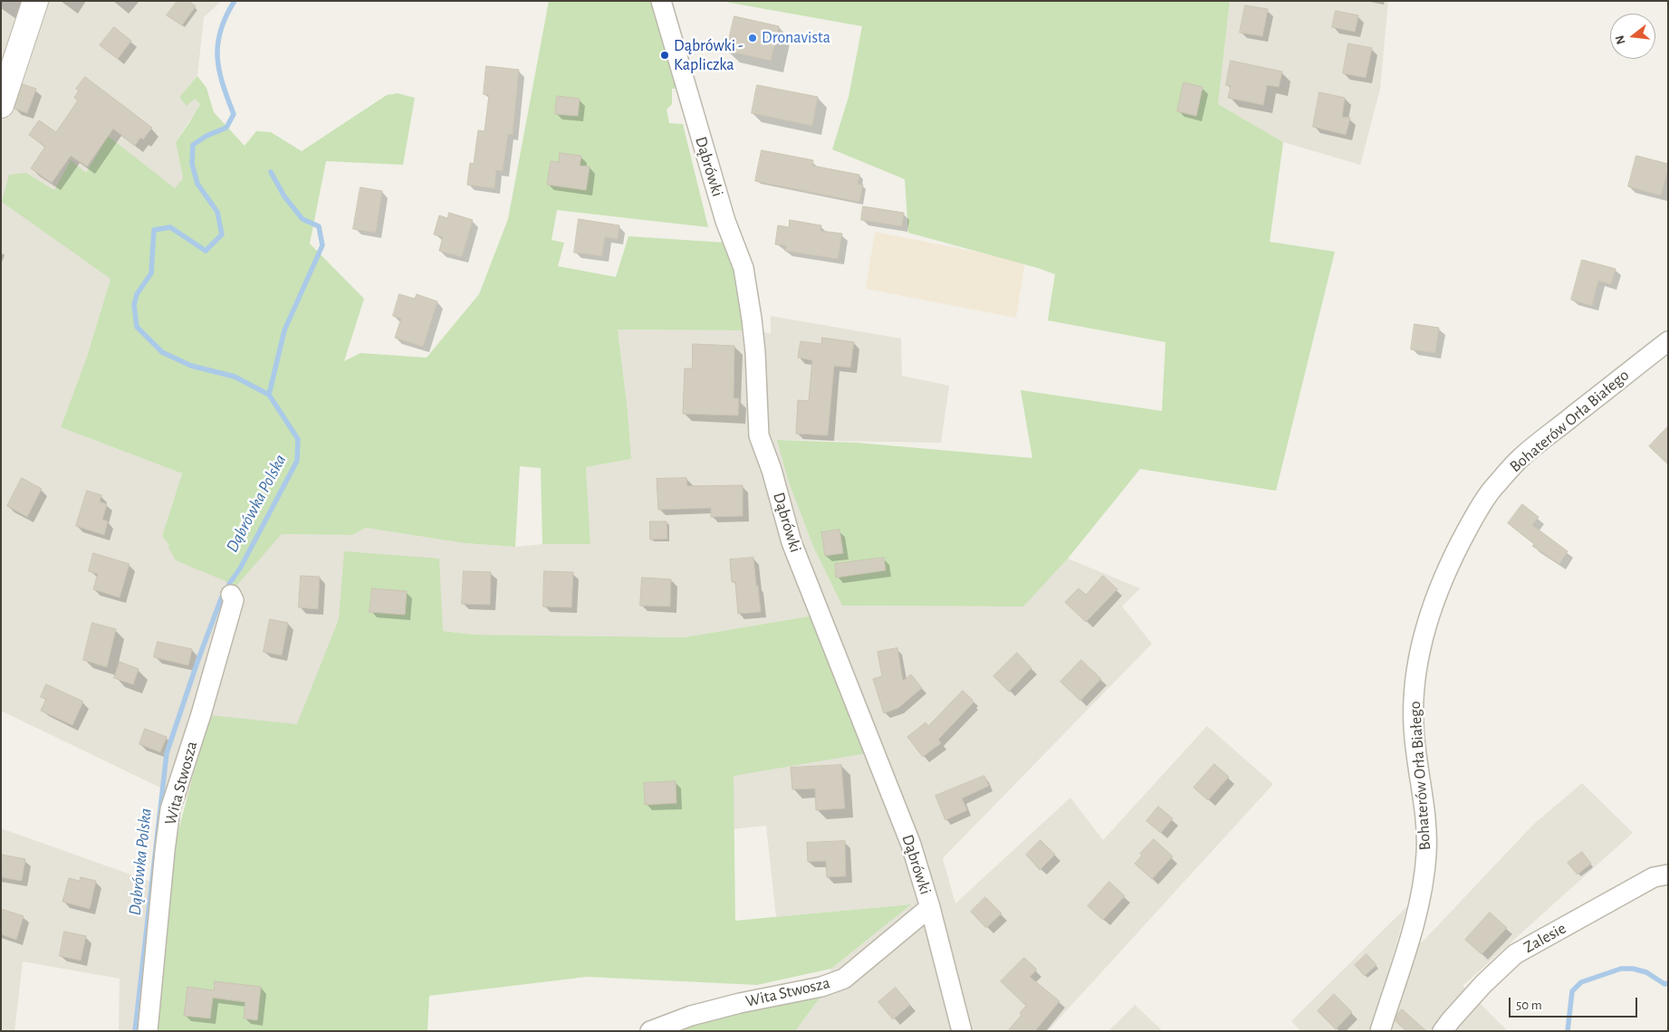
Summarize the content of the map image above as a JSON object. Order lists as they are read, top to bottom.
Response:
{
  "streets": {
    "street": [
      "Dąbrówki",
      "Bohaterów Orła Białego",
      "Wita Stwosza",
      "Zalesie"
    ]
  },
  "crossings": [
    ["Dąbrówki", "Wita Stwosza"]
  ],
  "water": ["Dąbrówka Polska"],
  "places": ["Dronavista", "Dąbrówki - Kapliczka"],
  "scale_bar": "50 m",
  "north": "left"
}
